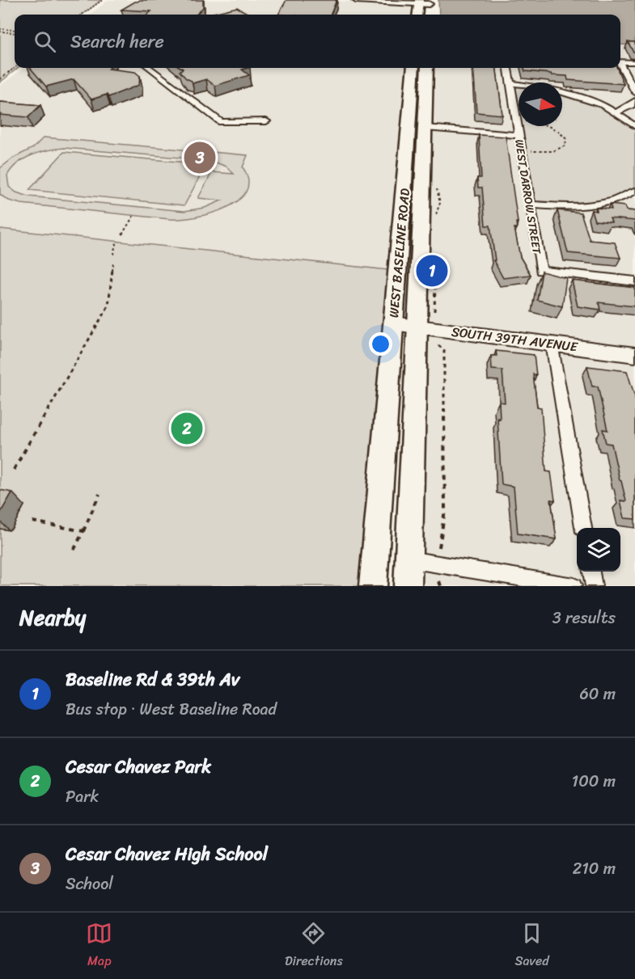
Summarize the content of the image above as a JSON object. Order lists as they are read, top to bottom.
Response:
{
  "streets": {
    "main road": ["WEST BASELINE ROAD"],
    "street": ["WEST DARROW STREET", "SOUTH 39TH AVENUE"]
  },
  "crossings": [
    ["WEST BASELINE ROAD", "SOUTH 39TH AVENUE"]
  ],
  "north": "right",
  "page": {
    "search": "Search here",
    "pins": ["3", "1", "2"],
    "heading": ["Nearby", "3 results"],
    "list": [
      {
        "mark": "1",
        "name": "Baseline Rd & 39th Av",
        "note": "Bus stop · West Baseline Road",
        "value": "60 m"
      },
      {
        "mark": "2",
        "name": "Cesar Chavez Park",
        "note": "Park",
        "value": "100 m"
      },
      {
        "mark": "3",
        "name": "Cesar Chavez High School",
        "note": "School",
        "value": "210 m"
      }
    ],
    "nav": ["Map", "Directions", "Saved"]
  }
}
